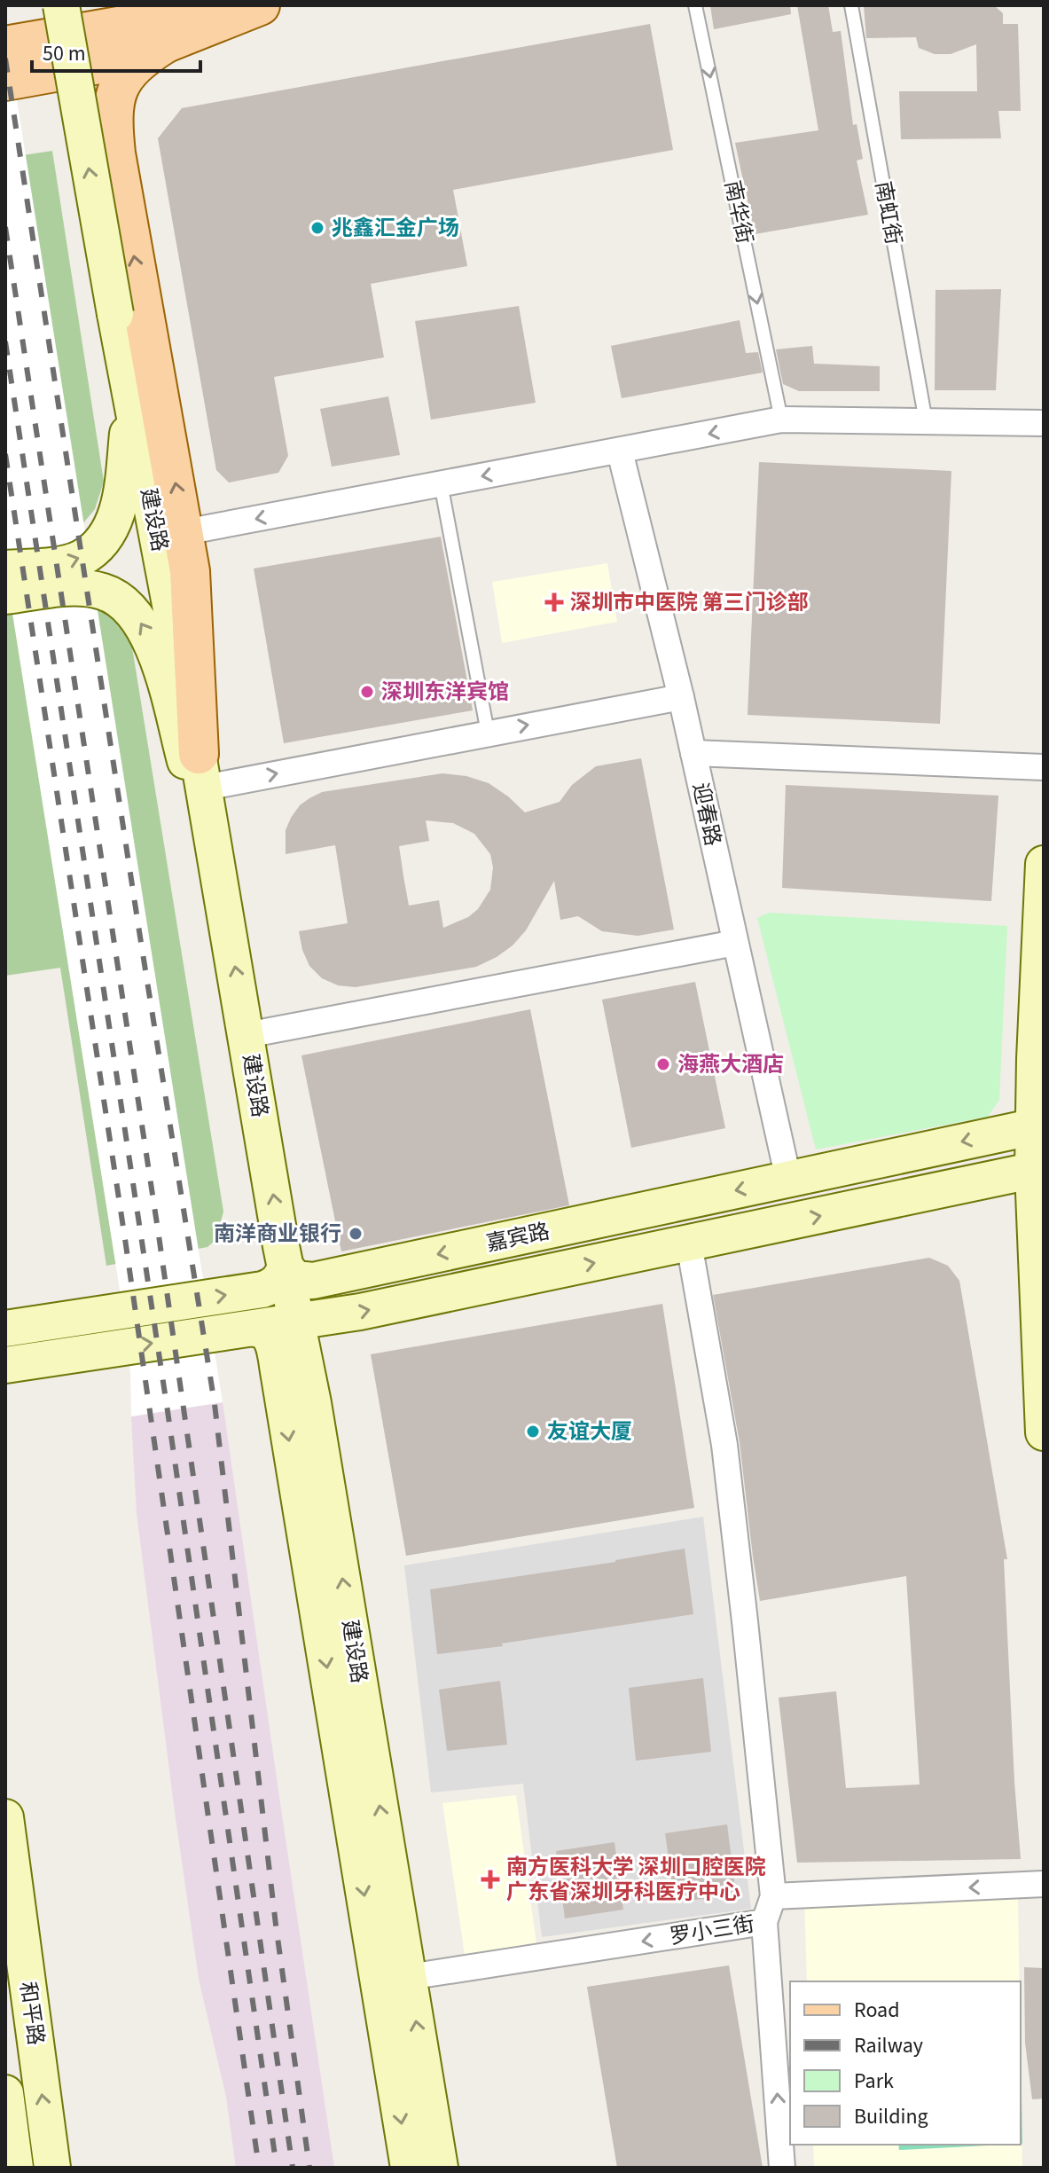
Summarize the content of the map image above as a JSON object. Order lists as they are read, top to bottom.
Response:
{
  "streets": {
    "main road": ["建设路", "嘉宾路", "和平路"],
    "street": ["迎春路", "罗小三街"],
    "lane": ["南华街", "南虹街"]
  },
  "crossings": [
    ["建设路", "嘉宾路"],
    ["建设路", "罗小三街"],
    ["迎春路", "嘉宾路"]
  ],
  "one_way": ["南华街", "罗小三街", "和平路"],
  "places": {
    "other": [
      "兆鑫汇金广场",
      "深圳东洋宾馆",
      "海燕大酒店",
      "南洋商业银行",
      "友谊大厦"
    ],
    "health": ["深圳市中医院 第三门诊部", "南方医科大学 深圳口腔医院 广东省深圳牙科医疗中心"]
  },
  "legend": [
    "Road",
    "Railway",
    "Park",
    "Building"
  ],
  "scale_bar": "50 m"
}
